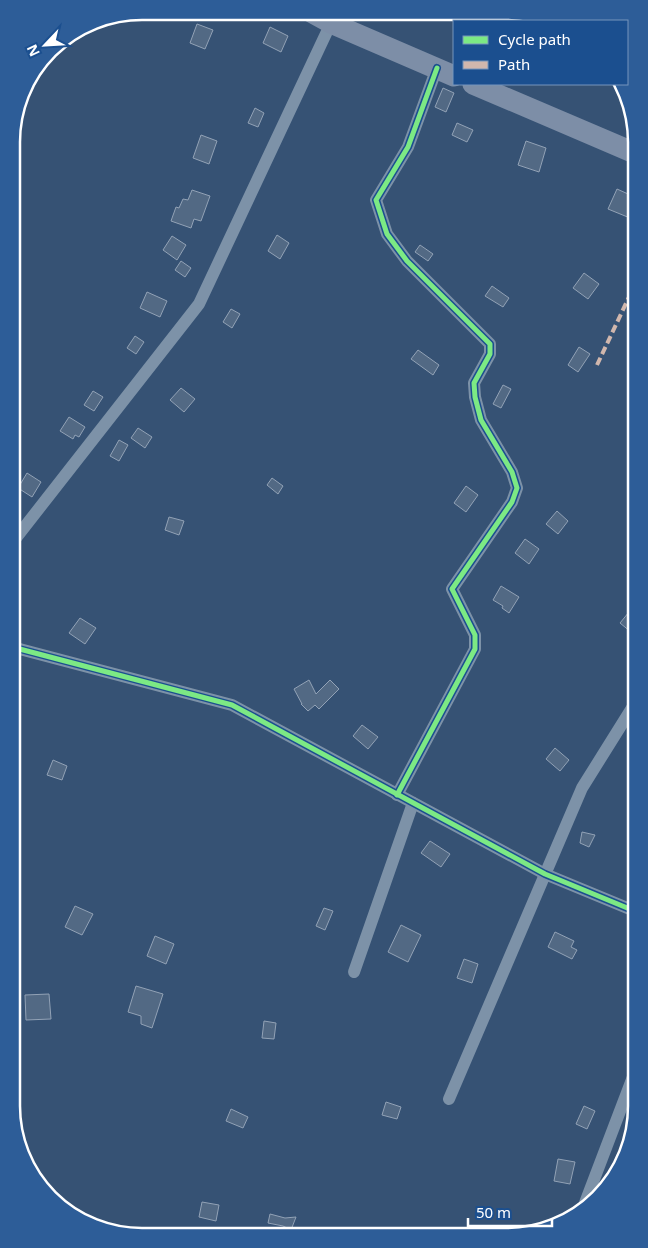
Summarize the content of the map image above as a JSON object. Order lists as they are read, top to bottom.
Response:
{
  "legend": ["Cycle path", "Path"],
  "scale_bar": "50 m",
  "north": "bottom left"
}
